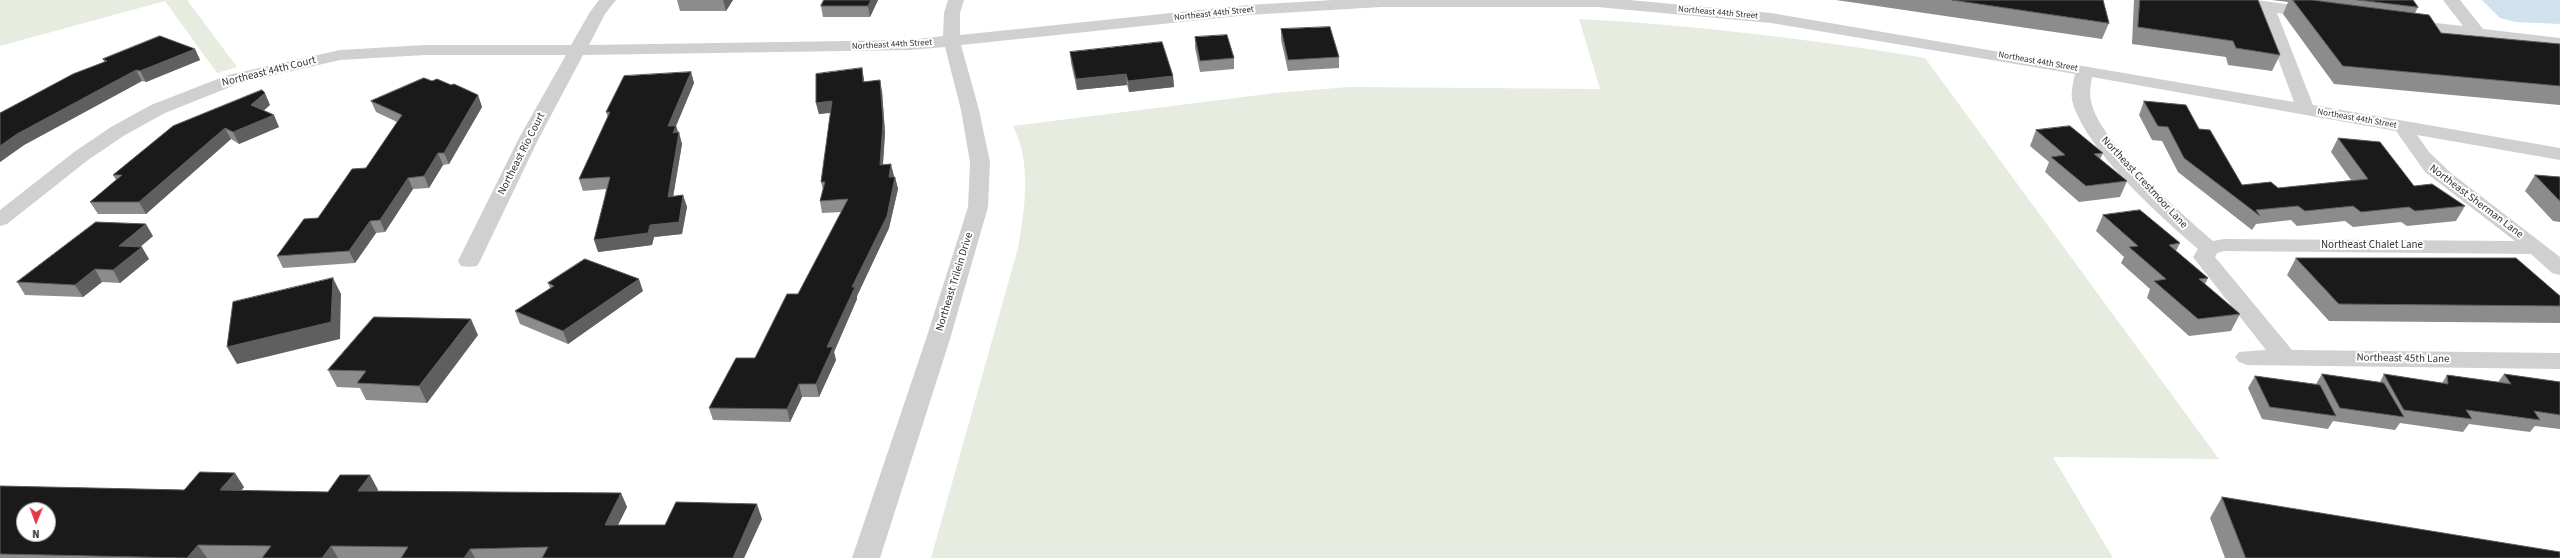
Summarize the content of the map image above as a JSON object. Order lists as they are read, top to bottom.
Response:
{
  "streets": {
    "street": [
      "Northeast 44th Street",
      "Northeast 44th Court",
      "Northeast Rio Court",
      "Northeast Crestmoor Lane",
      "Northeast Sherman Lane",
      "Northeast Chalet Lane",
      "Northeast Trilein Drive",
      "Northeast 45th Lane"
    ]
  },
  "crossings": [
    ["Northeast 44th Street", "Northeast 44th Court"],
    ["Northeast 44th Street", "Northeast Rio Court"],
    ["Northeast 44th Street", "Northeast Crestmoor Lane"],
    ["Northeast 44th Street", "Northeast Sherman Lane"],
    ["Northeast 44th Street", "Northeast Trilein Drive"],
    ["Northeast 44th Court", "Northeast Rio Court"],
    ["Northeast Crestmoor Lane", "Northeast Chalet Lane"],
    ["Northeast Sherman Lane", "Northeast Chalet Lane"]
  ],
  "north": "bottom"
}
